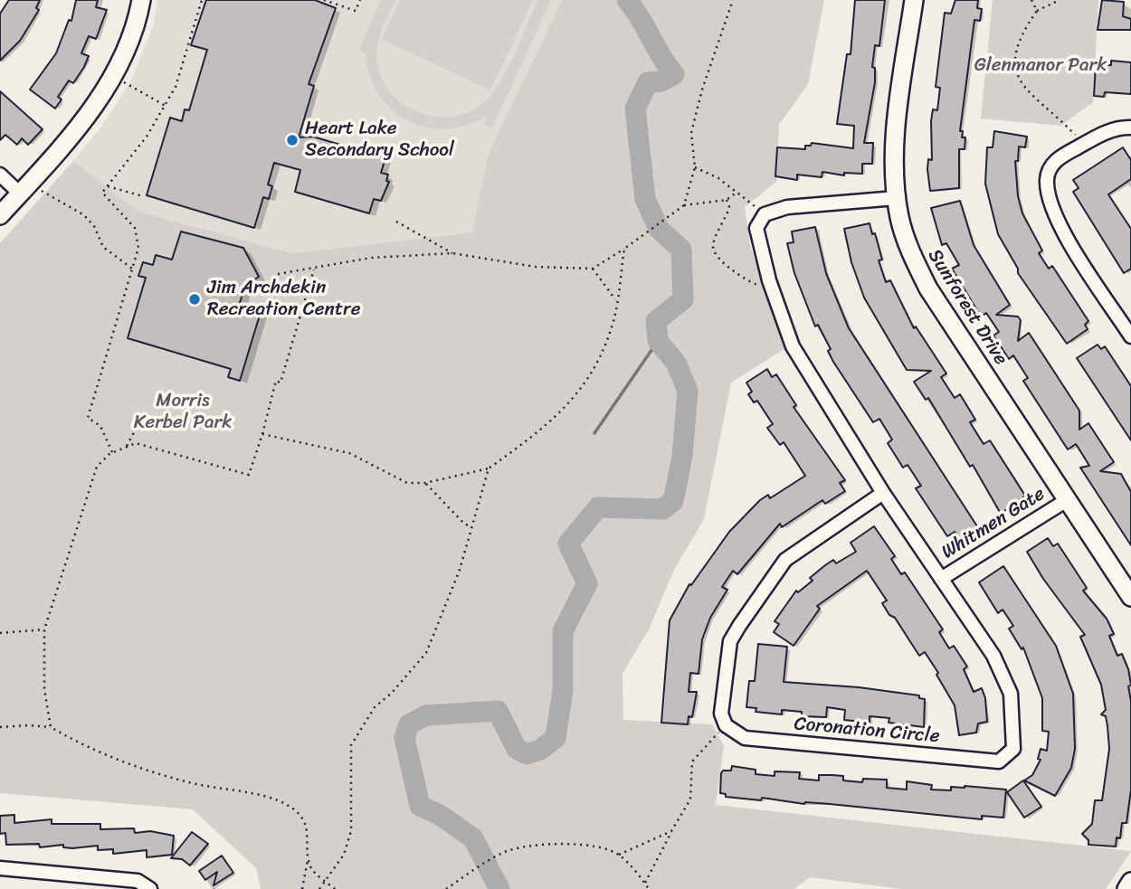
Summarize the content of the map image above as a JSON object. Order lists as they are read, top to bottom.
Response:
{
  "streets": {
    "street": ["Sunforest Drive", "Whitmen Gate", "Coronation Circle"]
  },
  "crossings": [
    ["Sunforest Drive", "Whitmen Gate"],
    ["Whitmen Gate", "Coronation Circle"]
  ],
  "parks": ["Glenmanor Park", "Morris Kerbel Park"],
  "places": ["Heart Lake Secondary School", "Jim Archdekin Recreation Centre"]
}
